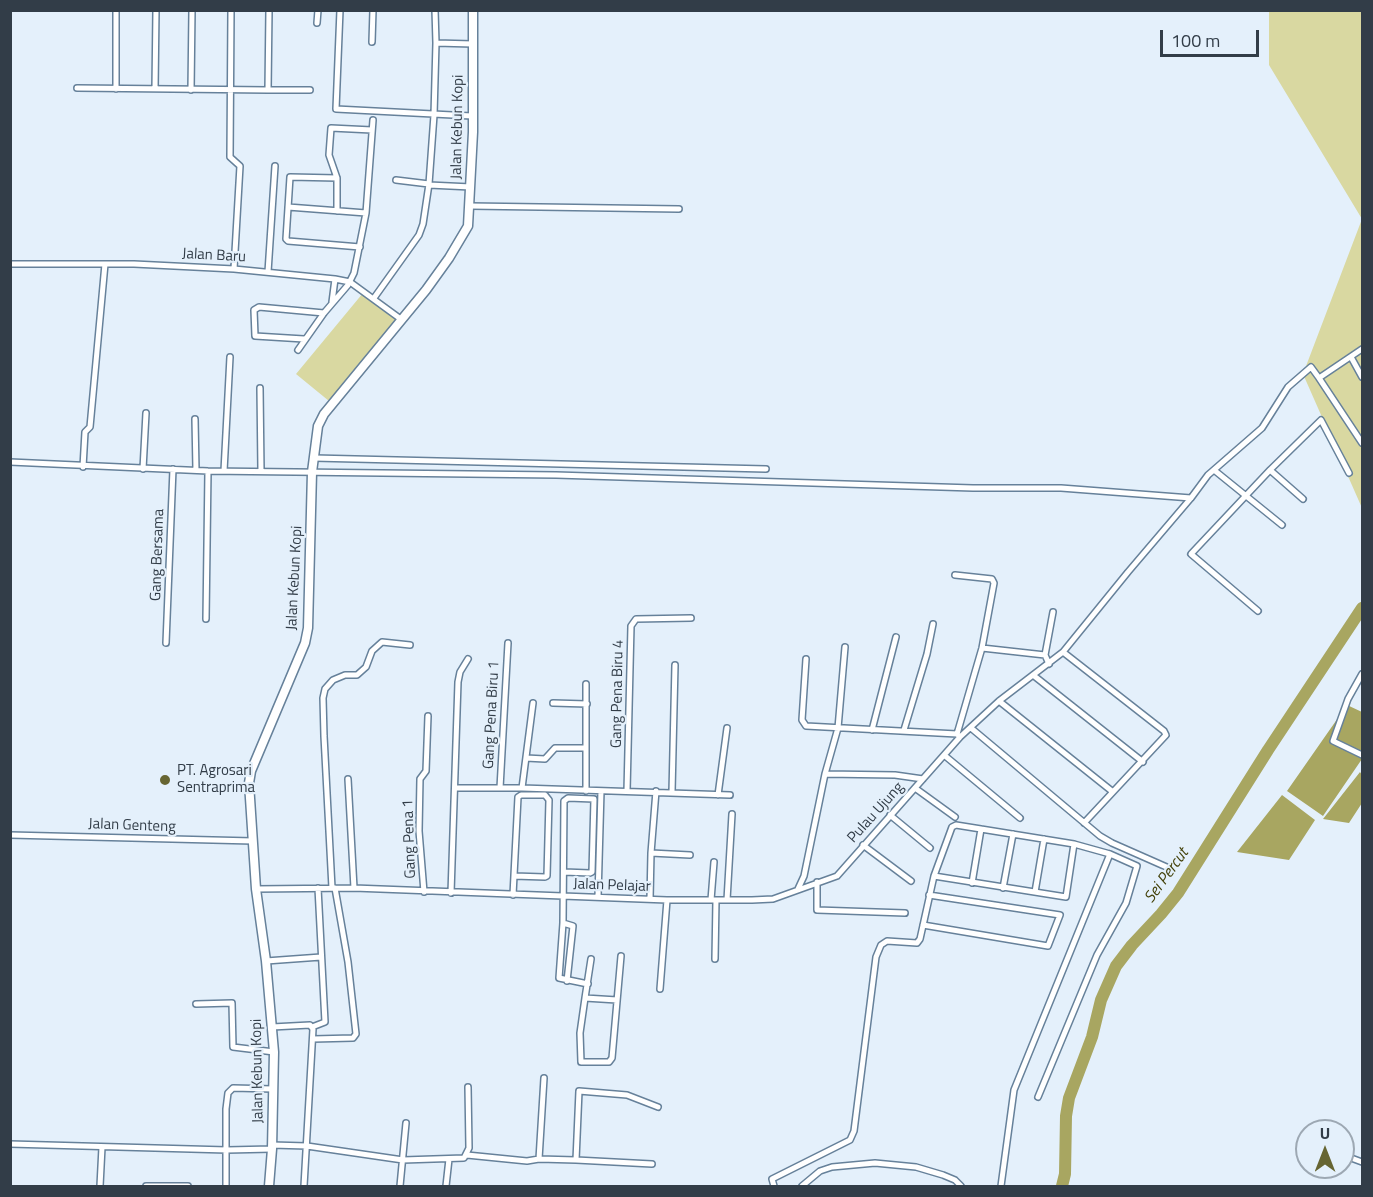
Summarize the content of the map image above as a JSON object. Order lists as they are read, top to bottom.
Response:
{
  "streets": {
    "main road": ["Jalan Kebun Kopi"],
    "street": [
      "Jalan Baru",
      "Gang Bersama",
      "Gang Pena Biru 4",
      "Gang Pena Biru 1",
      "Pulau Ujung",
      "Jalan Genteng",
      "Gang Pena 1",
      "Jalan Pelajar"
    ]
  },
  "crossings": [
    ["Jalan Kebun Kopi", "Jalan Baru"],
    ["Jalan Kebun Kopi", "Jalan Genteng"],
    ["Jalan Kebun Kopi", "Jalan Pelajar"],
    ["Pulau Ujung", "Jalan Pelajar"],
    ["Gang Pena 1", "Jalan Pelajar"]
  ],
  "water": ["Sei Percut"],
  "places": ["PT. Agrosari Sentraprima"],
  "scale_bar": "100 m",
  "north": "top"
}
